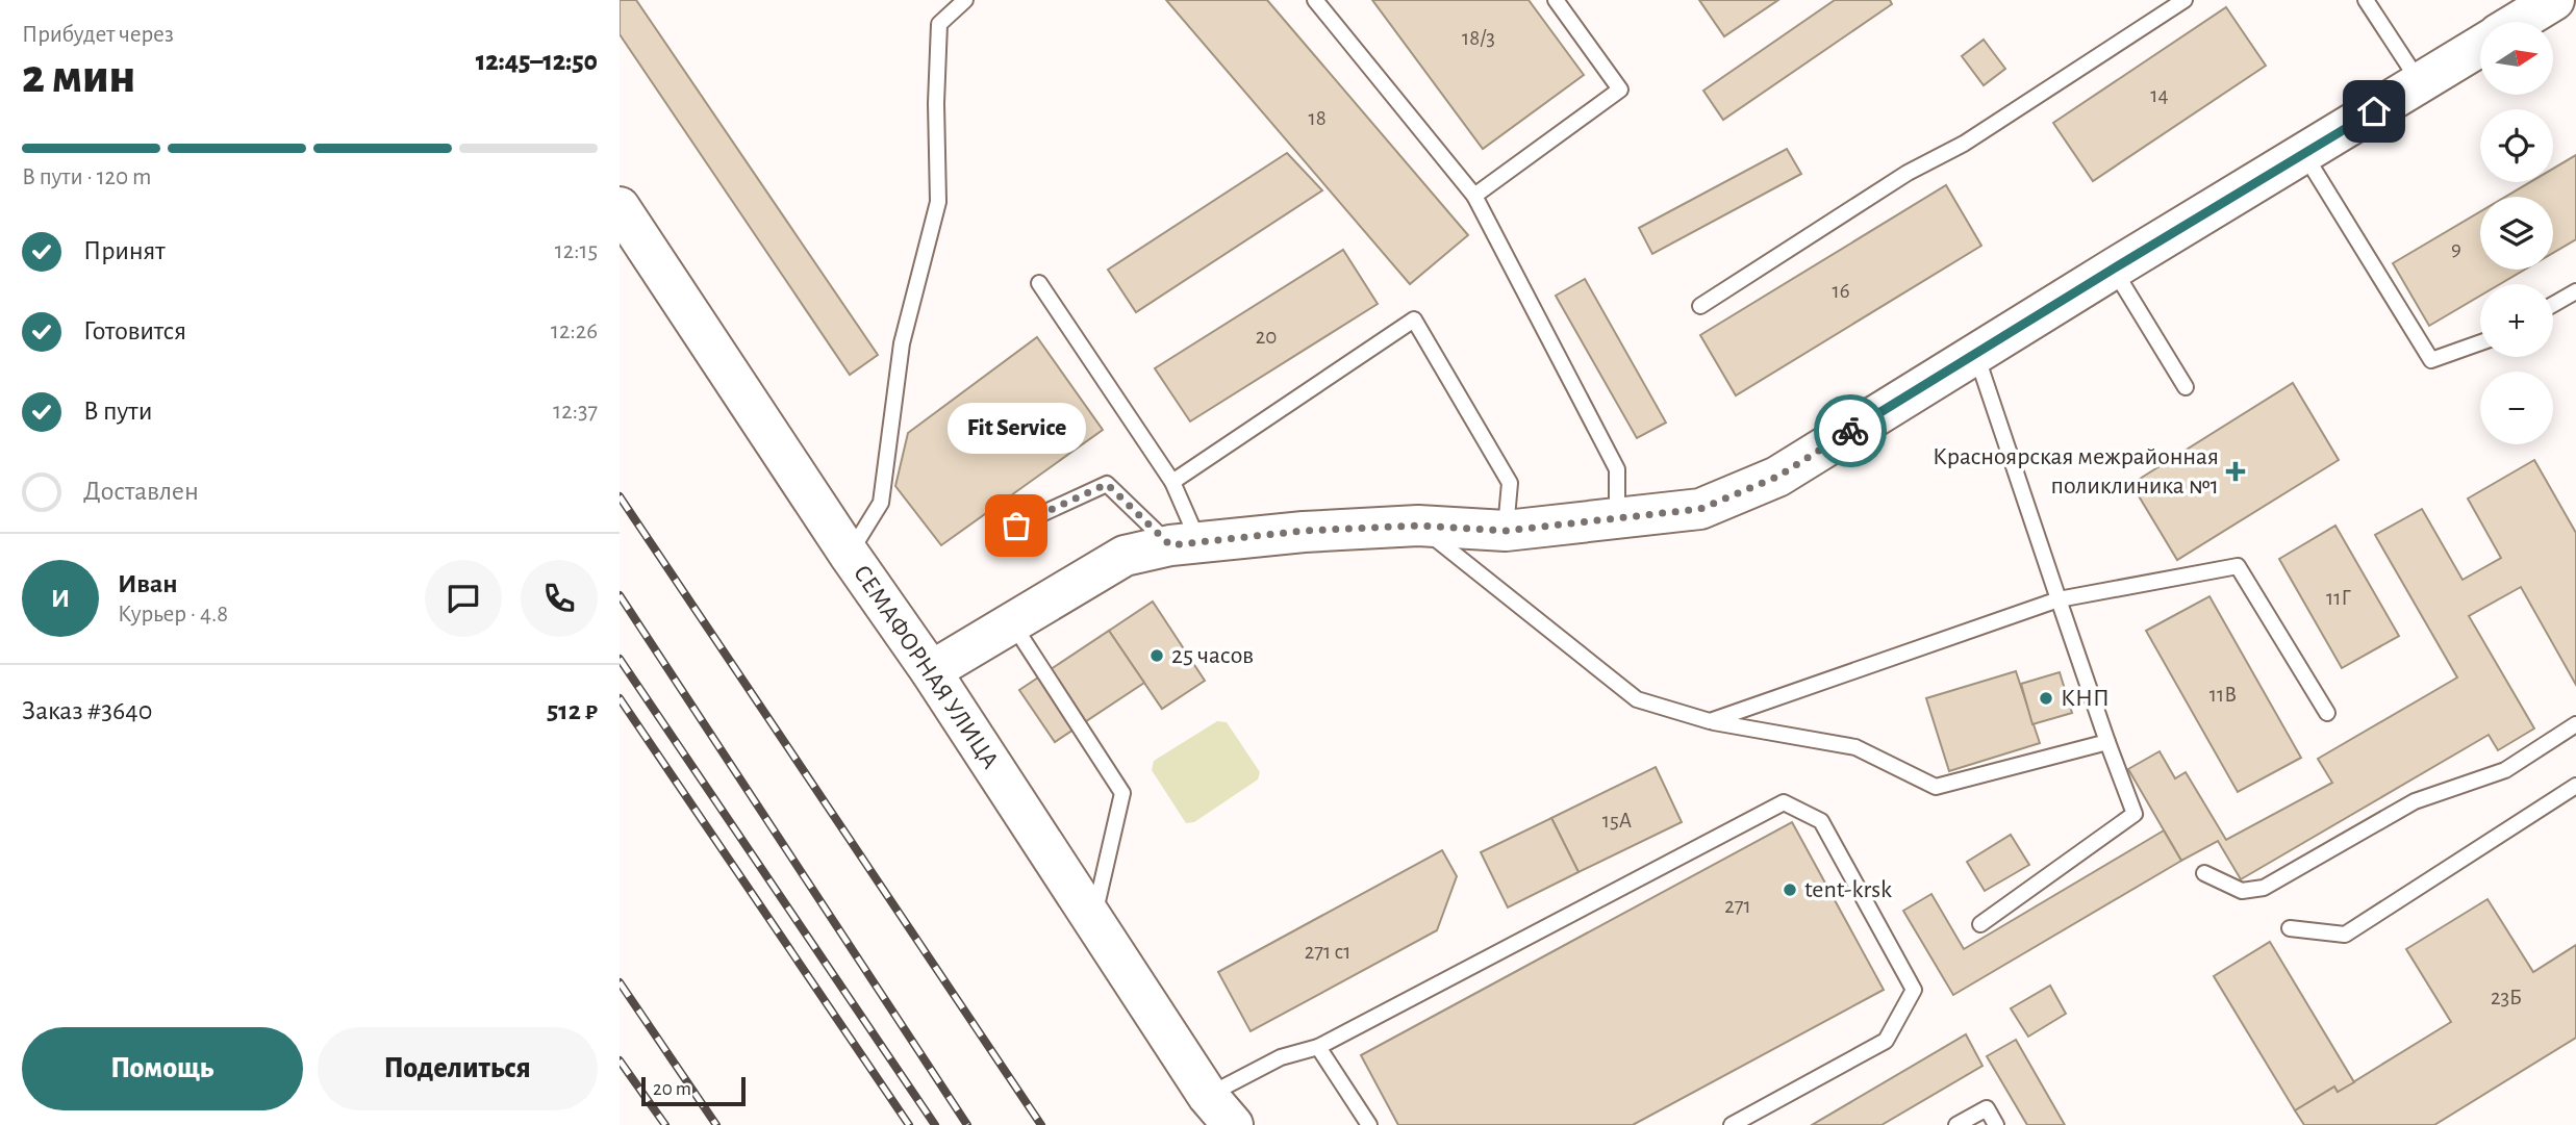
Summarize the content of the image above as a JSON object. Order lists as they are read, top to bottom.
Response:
{
  "streets": {
    "main road": ["СЕМАФОРНАЯ УЛИЦА"]
  },
  "places": {
    "health": ["Красноярская межрайонная поликлиника №1"],
    "other": [
      "Fit Service",
      "25 часов",
      "КНП",
      "tent-krsk"
    ]
  },
  "house_numbers": [
    "18/3",
    "14",
    "18",
    "9",
    "16",
    "20",
    "11Г",
    "11В",
    "15А",
    "271",
    "271 с1",
    "23Б"
  ],
  "scale_bar": "20 m",
  "north": "right",
  "page": {
    "heading": ["2 мин", "Прибудет через", "12:45–12:50"],
    "panel": [
      "Иван",
      "Курьер · 4.8",
      "Заказ #3640",
      "512 ₽"
    ],
    "map_buttons": ["+", "−"],
    "bar": "В пути · 120 m",
    "list": [
      ["Принят", "12:15"],
      ["Готовится", "12:26"],
      ["В пути", "12:37"],
      "Доставлен"
    ],
    "bubble": "Fit Service",
    "round": "И",
    "buttons": ["Помощь", "Поделиться"],
    "scale": "20 m"
  }
}
